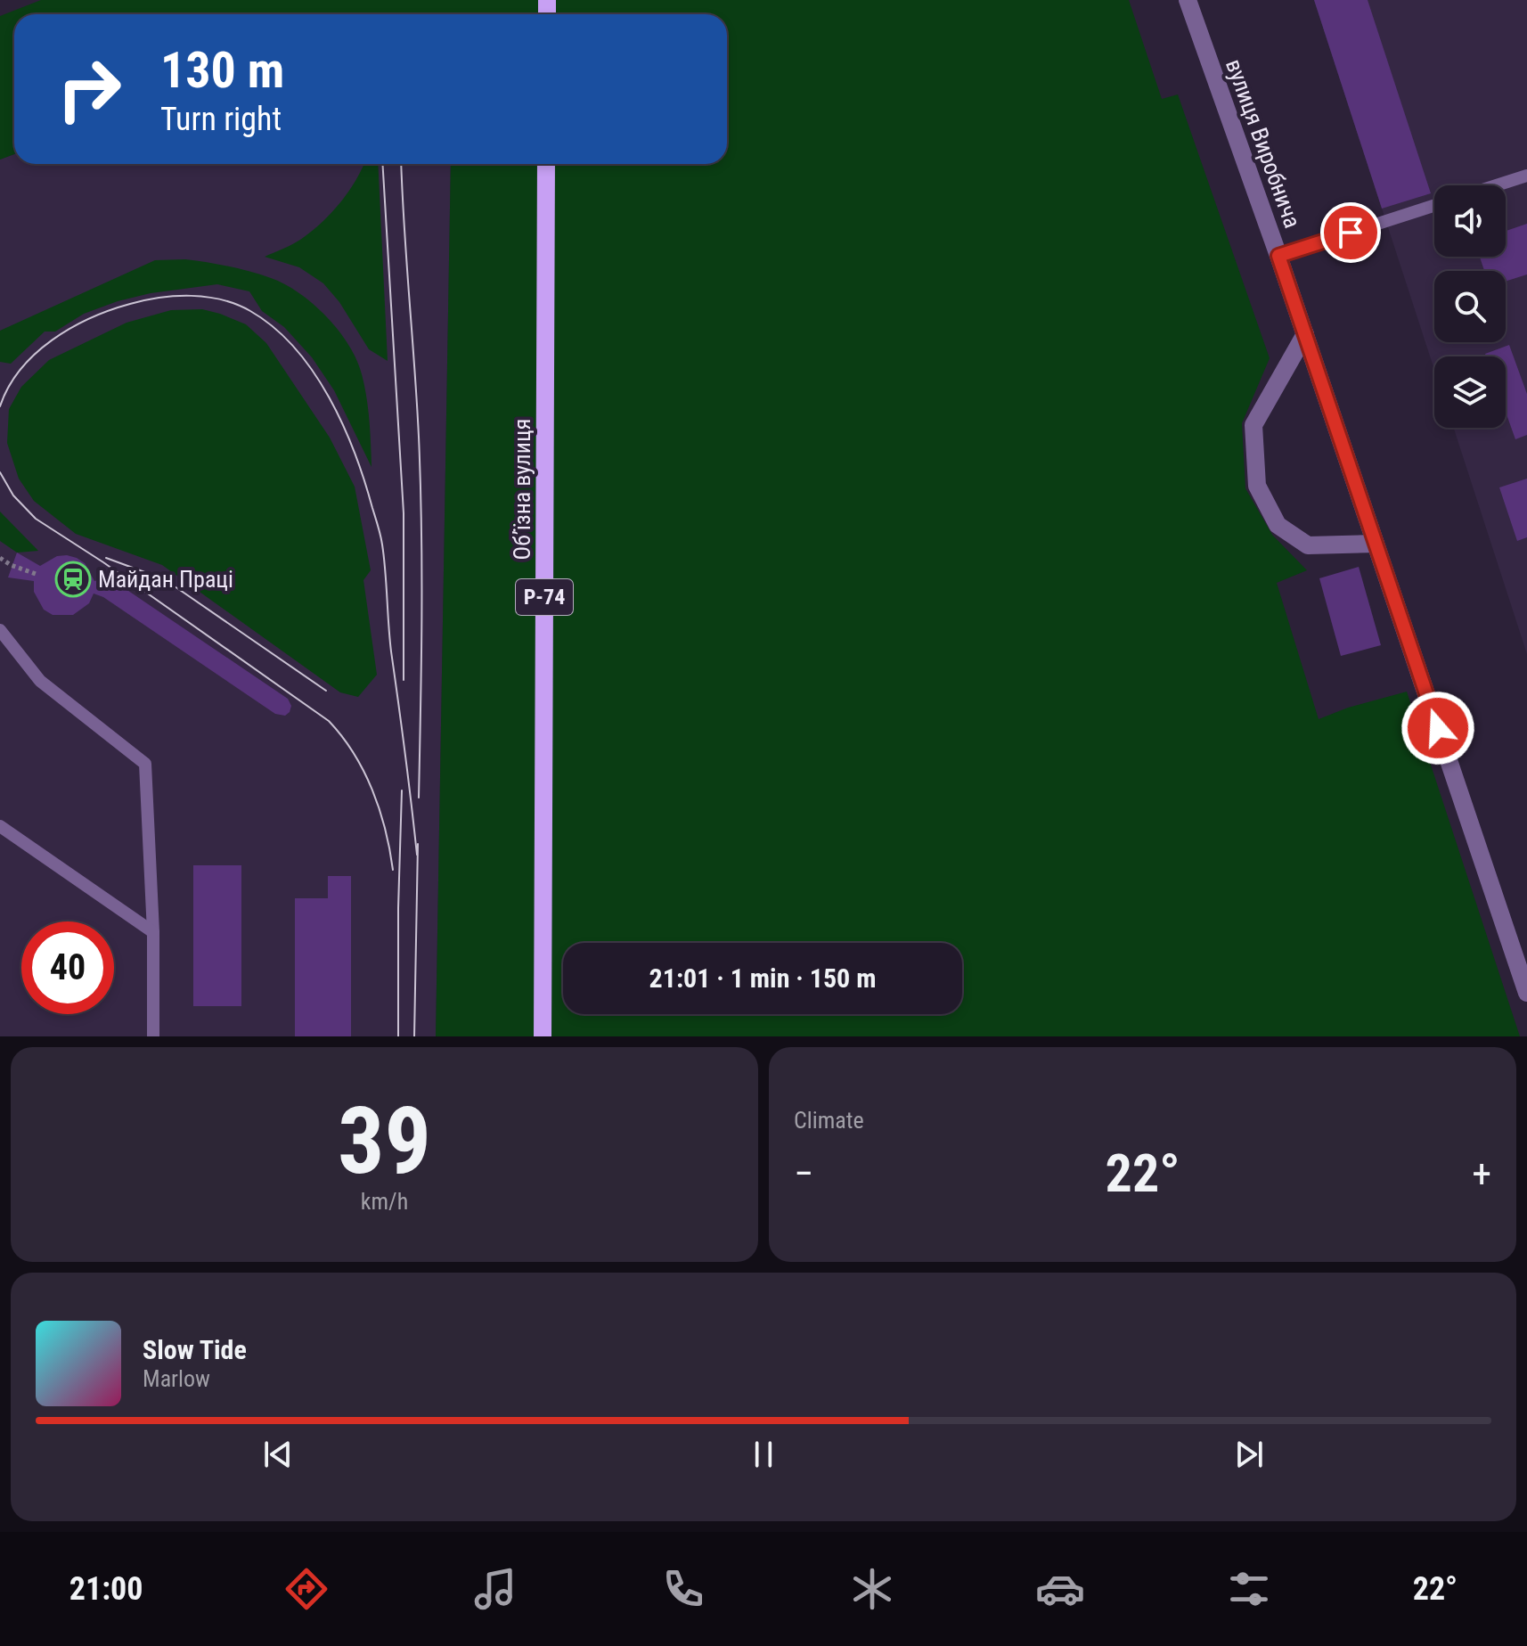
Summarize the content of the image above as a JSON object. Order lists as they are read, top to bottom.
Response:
{
  "streets": {
    "main road": ["Обʼїзна вулиця", "Р-74"],
    "street": ["вулиця Виробнича"]
  },
  "places": {
    "station": ["Майдан Праці"]
  },
  "page": {
    "turn": ["130 m", "Turn right"],
    "limit": "40",
    "trip": "21:01 · 1 min · 150 m",
    "tile": [
      ["39", "km/h"],
      "Climate"
    ],
    "heat": ["−", "22°", "+"],
    "song": ["Slow Tide", "Marlow"],
    "tabs": ["21:00", "22°"]
  }
}
